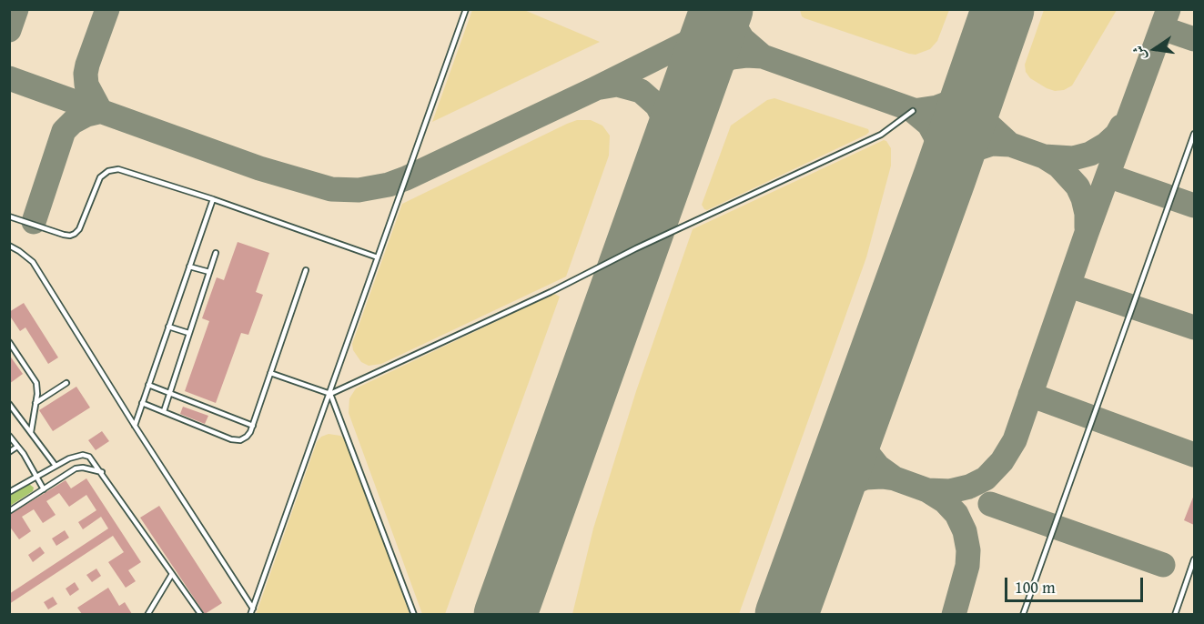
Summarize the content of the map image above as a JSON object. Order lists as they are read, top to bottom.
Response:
{
  "scale_bar": "100 m",
  "north": "left"
}
